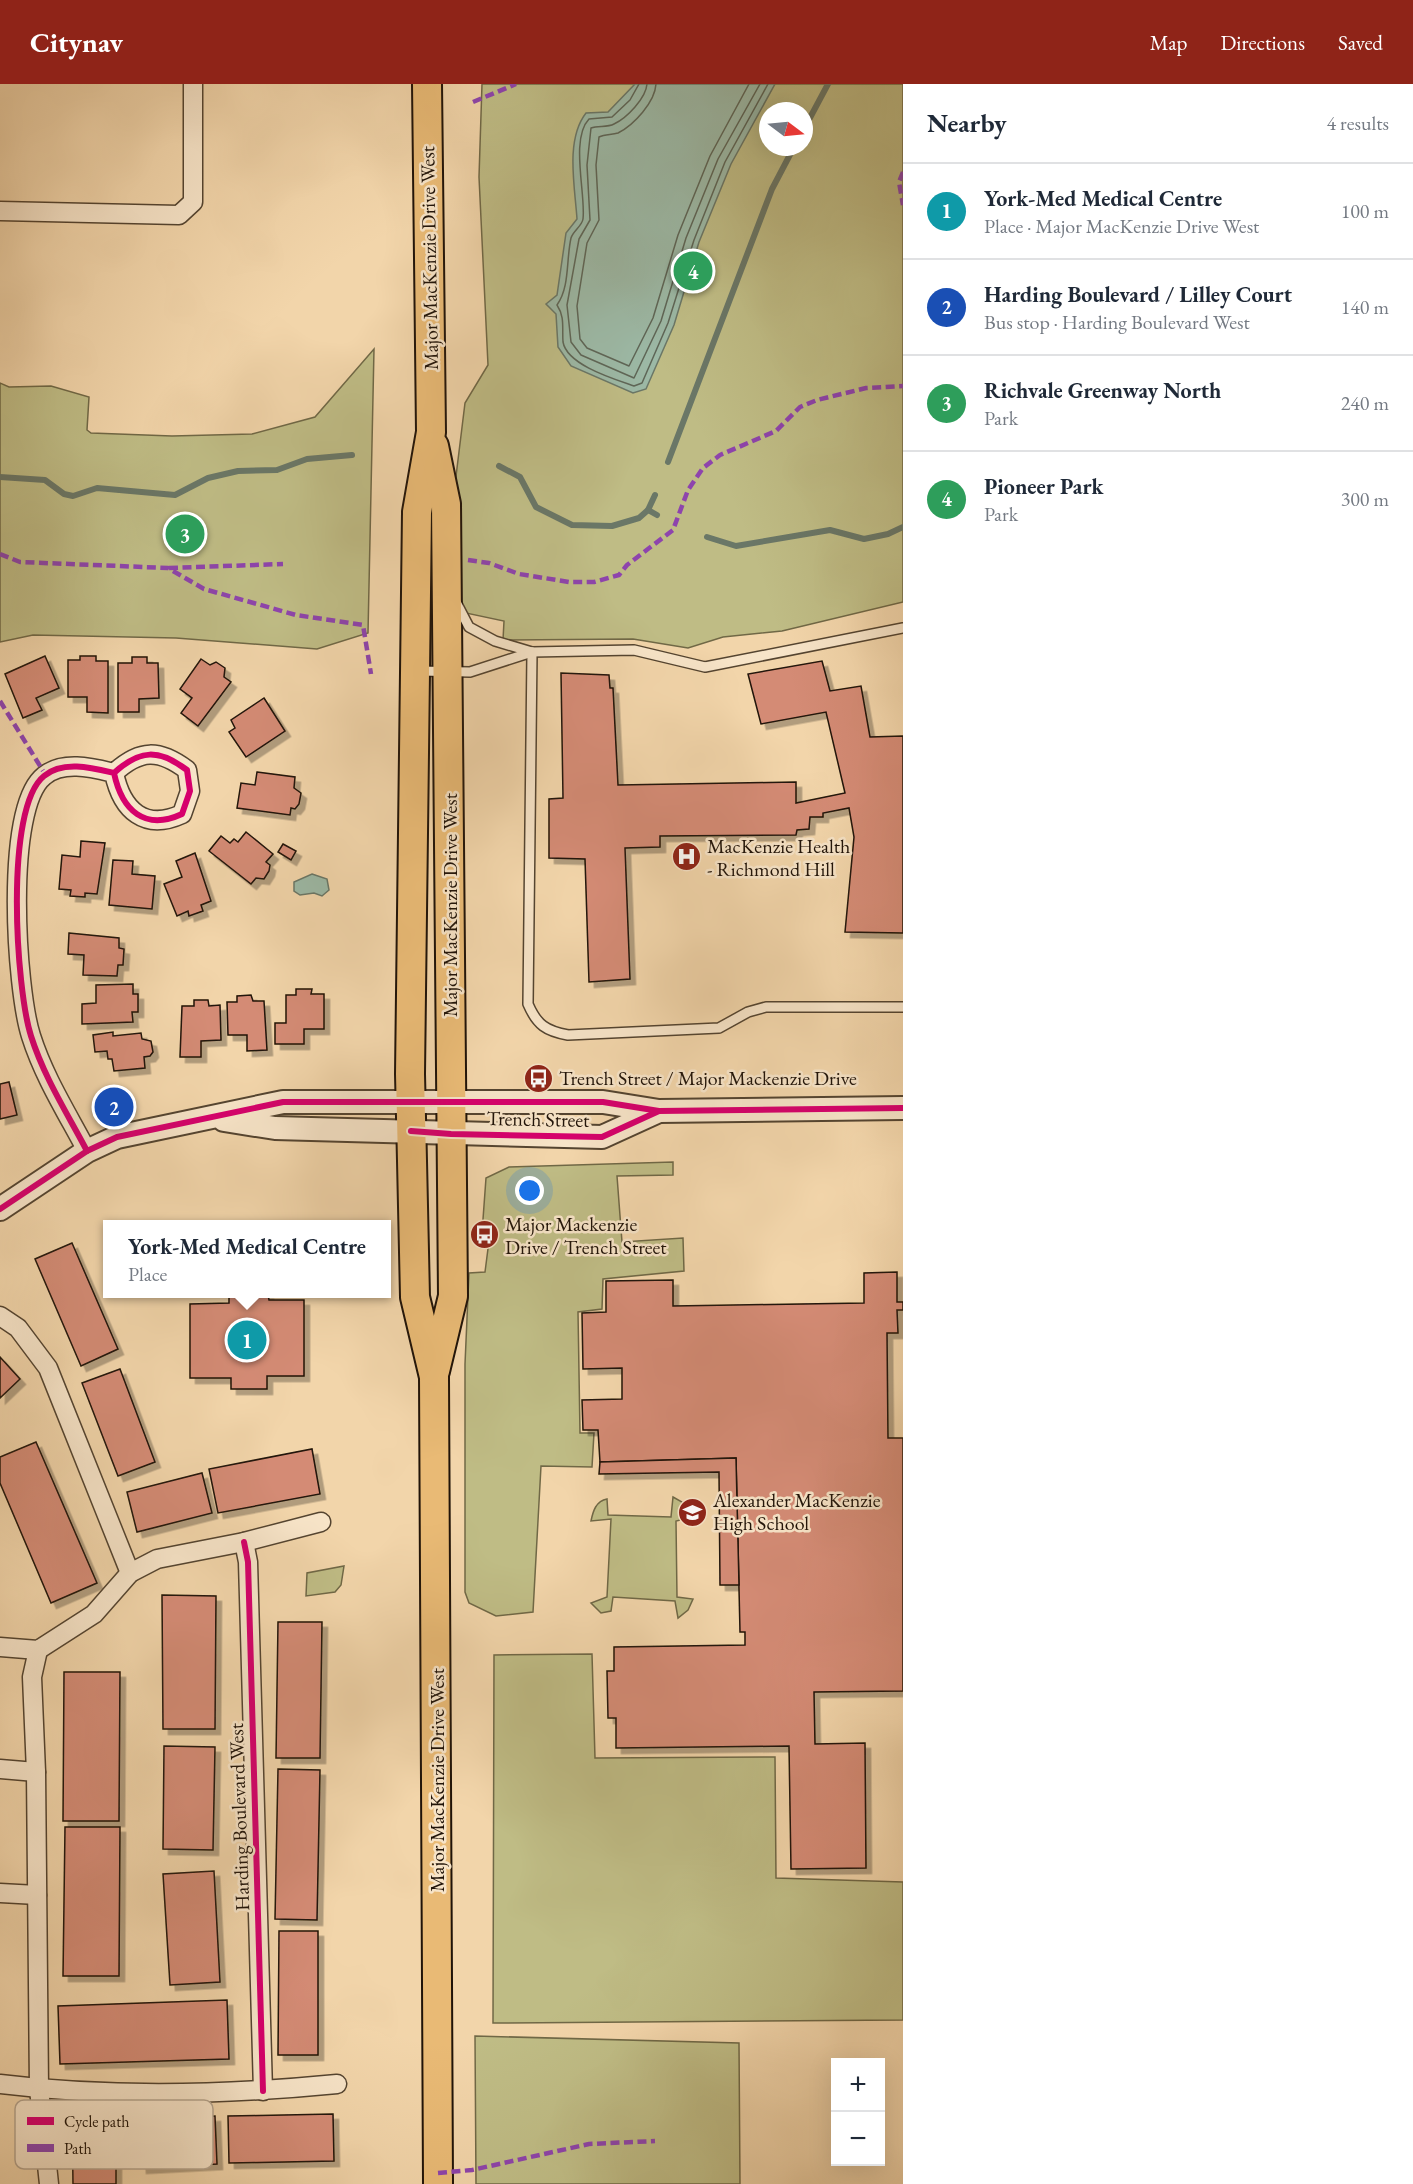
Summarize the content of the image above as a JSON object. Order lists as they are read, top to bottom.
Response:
{
  "streets": {
    "main road": ["Major MacKenzie Drive West"],
    "street": ["Trench Street", "Harding Boulevard West"]
  },
  "crossings": [
    ["Major MacKenzie Drive West", "Trench Street"]
  ],
  "places": {
    "hospital": ["MacKenzie Health - Richmond Hill"],
    "bus stop": ["Trench Street / Major Mackenzie Drive", "Major Mackenzie Drive / Trench Street"],
    "school or university": ["Alexander MacKenzie High School"]
  },
  "legend": ["Cycle path", "Path"],
  "north": "right",
  "page": {
    "header": "Citynav",
    "nav": ["Map", "Directions", "Saved"],
    "heading": ["Nearby", "4 results"],
    "list": [
      {
        "mark": "1",
        "name": "York-Med Medical Centre",
        "note": "Place · Major MacKenzie Drive West",
        "value": "100 m"
      },
      {
        "mark": "2",
        "name": "Harding Boulevard / Lilley Court",
        "note": "Bus stop · Harding Boulevard West",
        "value": "140 m"
      },
      {
        "mark": "3",
        "name": "Richvale Greenway North",
        "note": "Park",
        "value": "240 m"
      },
      {
        "mark": "4",
        "name": "Pioneer Park",
        "note": "Park",
        "value": "300 m"
      }
    ],
    "pins": [
      "4",
      "3",
      "2",
      "1"
    ],
    "popup": ["York-Med Medical Centre", "Place"],
    "map_buttons": ["+", "−"]
  }
}
